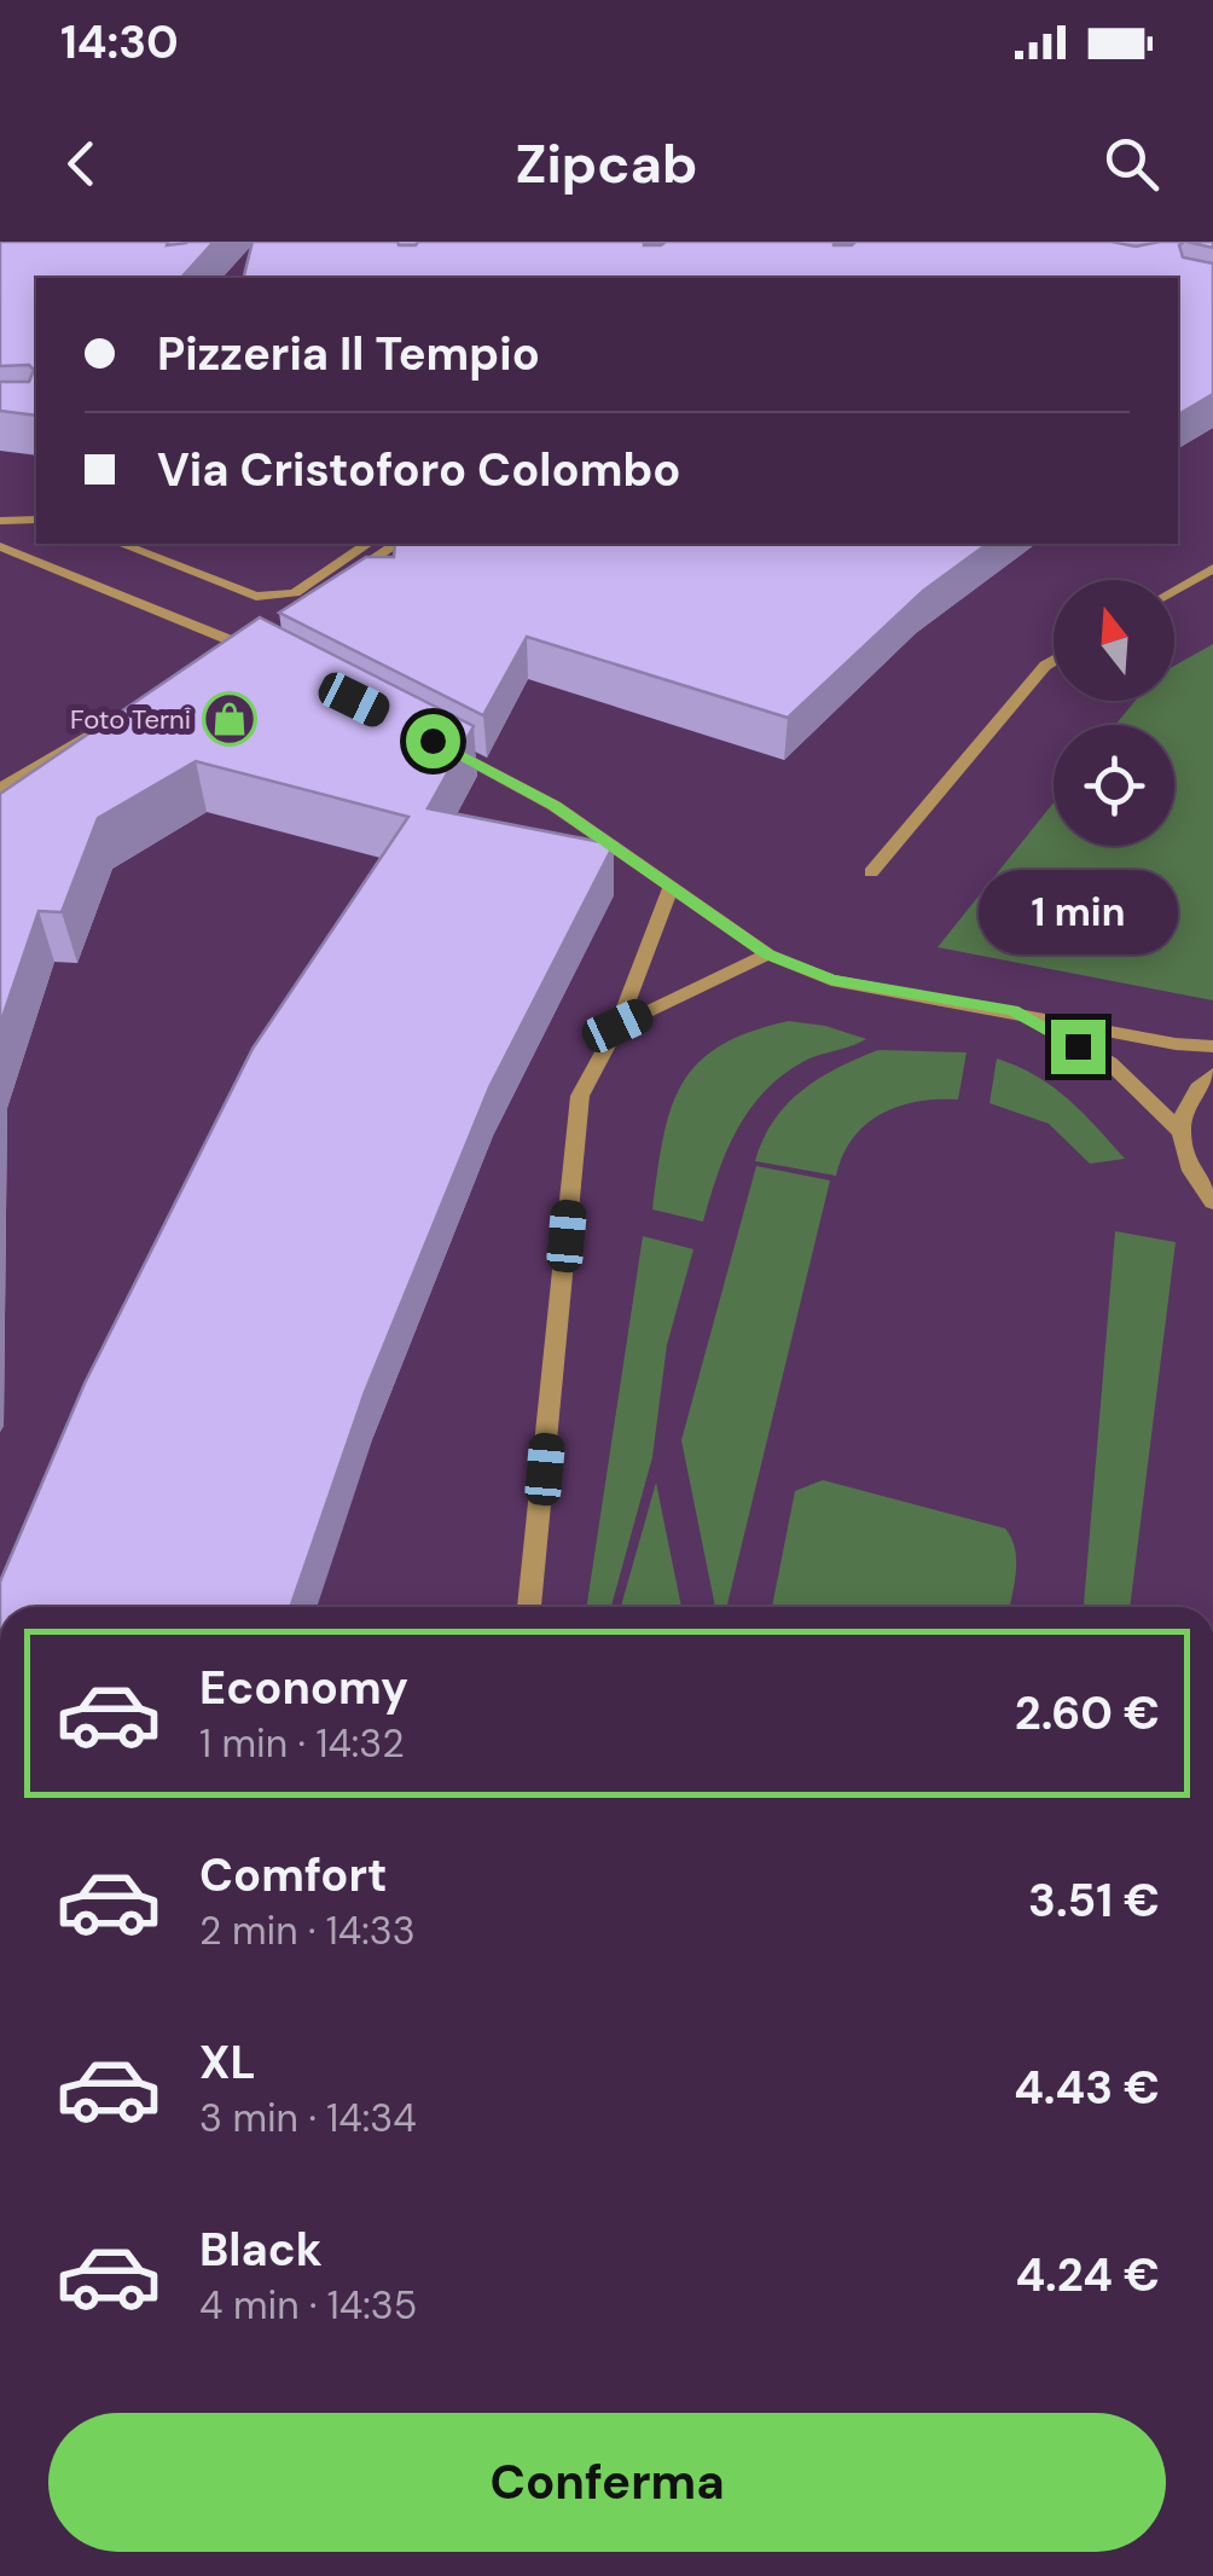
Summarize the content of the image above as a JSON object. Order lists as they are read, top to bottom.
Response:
{
  "places": {
    "shop": ["Foto Terni"]
  },
  "north": "top",
  "page": {
    "status": "14:30",
    "header": "Zipcab",
    "banner": ["Pizzeria Il Tempio", "Via Cristoforo Colombo"],
    "bubble": "1 min",
    "list": [
      {
        "name": "Economy",
        "note": "1 min · 14:32",
        "value": "2.60 €"
      },
      {
        "name": "Comfort",
        "note": "2 min · 14:33",
        "value": "3.51 €"
      },
      {
        "name": "XL",
        "note": "3 min · 14:34",
        "value": "4.43 €"
      },
      {
        "name": "Black",
        "note": "4 min · 14:35",
        "value": "4.24 €"
      }
    ],
    "buttons": "Conferma"
  }
}
